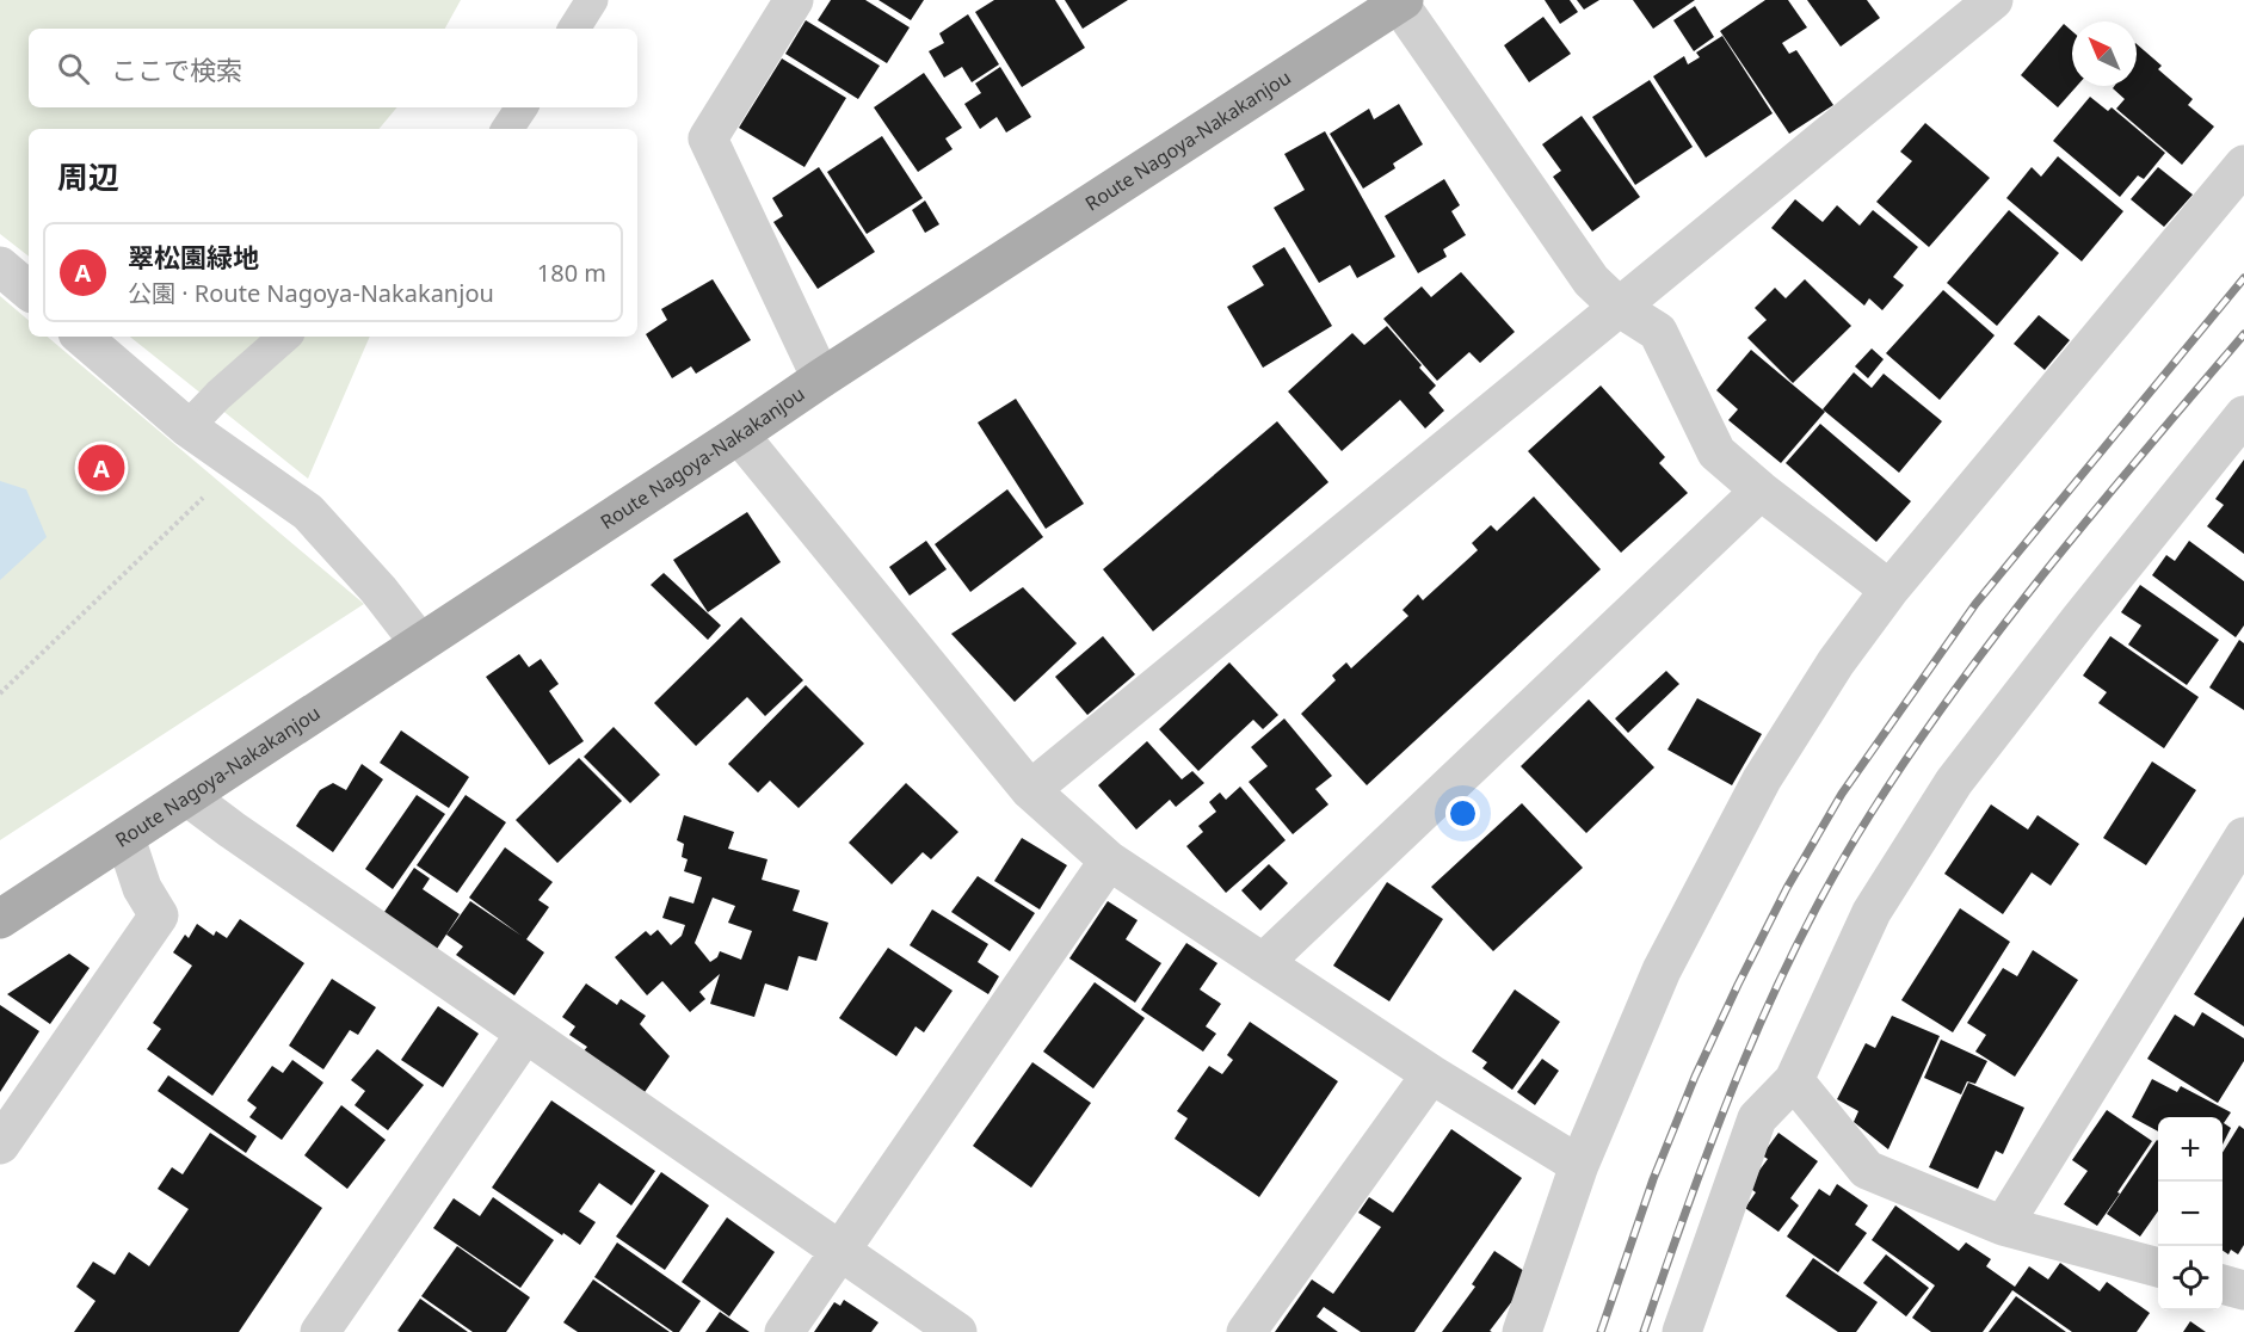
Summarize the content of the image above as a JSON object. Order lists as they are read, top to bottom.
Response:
{
  "streets": {
    "main road": ["Route Nagoya-Nakakanjou"]
  },
  "north": "top left",
  "page": {
    "search": "ここで検索",
    "heading": "周辺",
    "list": [
      {
        "mark": "A",
        "name": "翠松園緑地",
        "note": "公園 · Route Nagoya-Nakakanjou",
        "value": "180 m"
      }
    ],
    "pins": "A",
    "map_buttons": ["+", "−"]
  }
}
